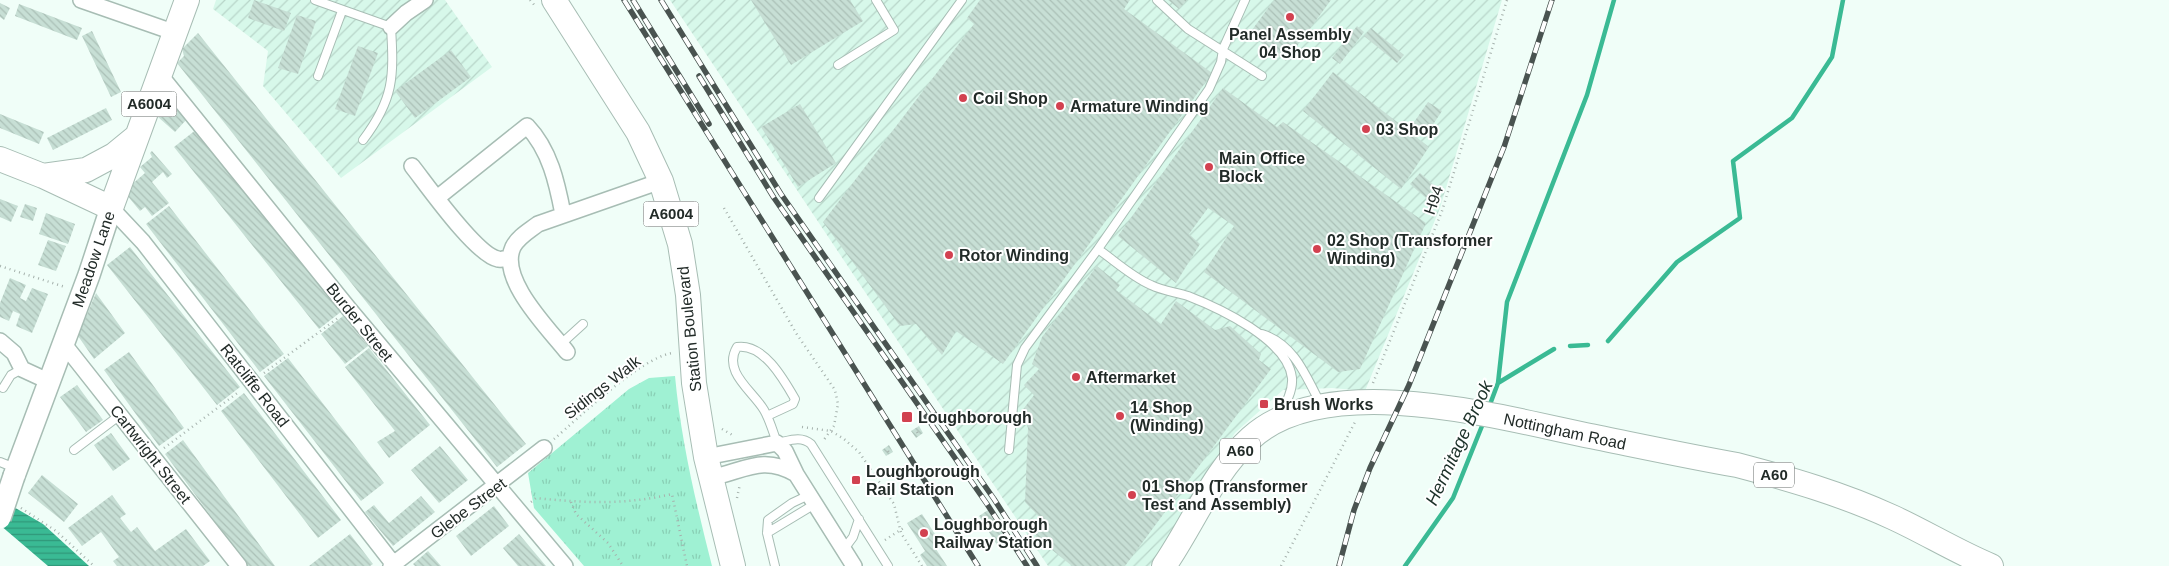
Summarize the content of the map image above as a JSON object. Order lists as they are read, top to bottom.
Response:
{
  "streets": {
    "main road": [
      "A6004",
      "Meadow Lane",
      "Station Boulevard",
      "Nottingham Road",
      "A60"
    ],
    "street": [
      "Burder Street",
      "Ratcliffe Road",
      "Cartwright Street",
      "Glebe Street"
    ],
    "path": ["H94", "Sidings Walk"]
  },
  "crossings": [
    ["A6004", "Meadow Lane"],
    ["A6004", "Ratcliffe Road"],
    ["H94", "Nottingham Road"],
    ["Meadow Lane", "Burder Street"],
    ["Meadow Lane", "Ratcliffe Road"],
    ["Meadow Lane", "Cartwright Street"],
    ["Burder Street", "Glebe Street"],
    ["Ratcliffe Road", "Glebe Street"],
    ["Sidings Walk", "Glebe Street"]
  ],
  "water": ["Hermitage Brook"],
  "places": {
    "other": [
      "Panel Assembly 04 Shop",
      "Coil Shop",
      "Armature Winding",
      "03 Shop",
      "Main Office Block",
      "02 Shop (Transformer Winding)",
      "Rotor Winding",
      "Aftermarket",
      "14 Shop (Winding)",
      "01 Shop (Transformer Test and Assembly)",
      "Loughborough Railway Station"
    ],
    "transit": ["Brush Works", "Loughborough", "Loughborough Rail Station"]
  }
}
